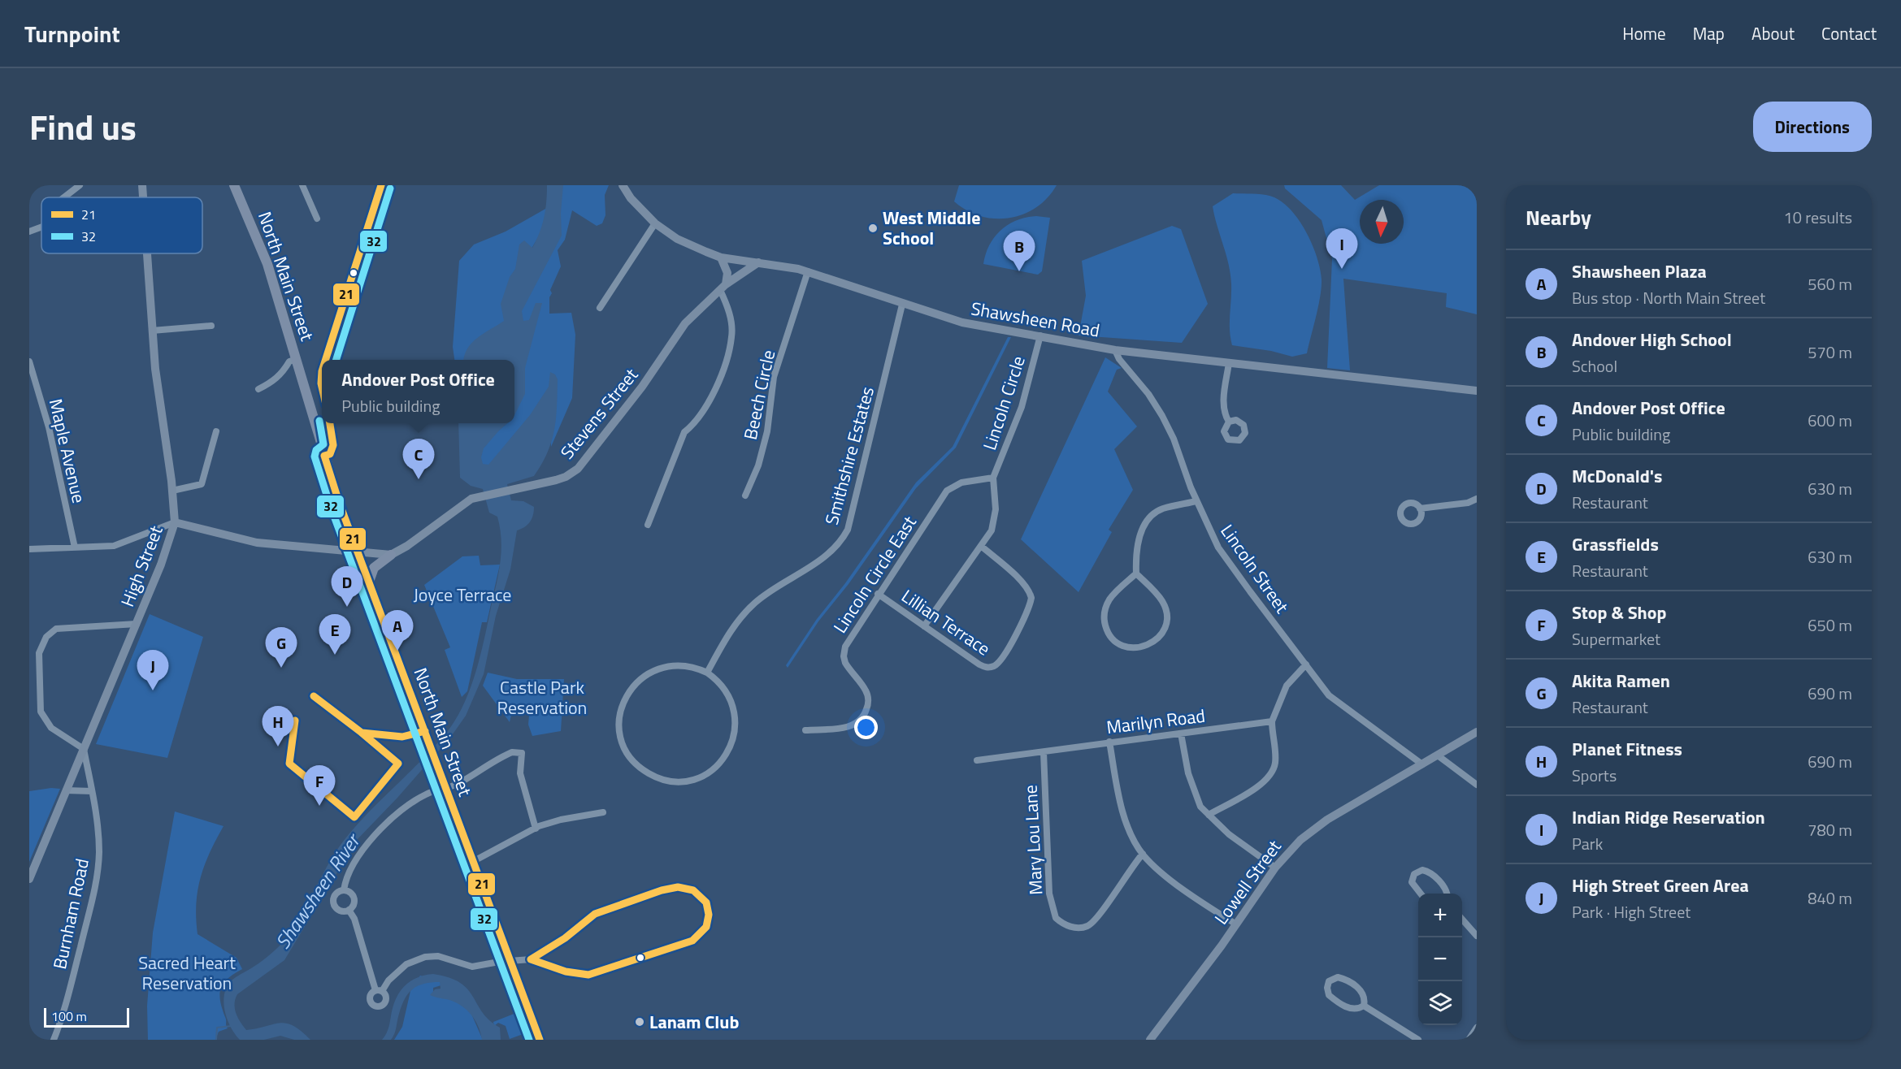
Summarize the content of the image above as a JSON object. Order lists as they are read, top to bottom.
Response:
{
  "streets": {
    "main road": [
      "North Main Street",
      "Shawsheen Road",
      "Stevens Street",
      "High Street",
      "Lowell Street"
    ],
    "street": [
      "Beech Circle",
      "Lincoln Circle",
      "Maple Avenue",
      "Smithshire Estates",
      "Lincoln Street",
      "Lincoln Circle East",
      "Lillian Terrace",
      "Marilyn Road",
      "Mary Lou Lane",
      "Burnham Road"
    ]
  },
  "crossings": [
    ["Shawsheen Road", "Beech Circle"],
    ["Shawsheen Road", "Lincoln Circle"],
    ["Shawsheen Road", "Stevens Street"],
    ["Shawsheen Road", "Smithshire Estates"],
    ["Shawsheen Road", "Lincoln Street"],
    ["Lincoln Circle", "Lincoln Circle East"],
    ["High Street", "Burnham Road"],
    ["Lincoln Street", "Lowell Street"],
    ["Lincoln Circle East", "Lillian Terrace"],
    ["Marilyn Road", "Mary Lou Lane"]
  ],
  "water": ["Shawsheen River"],
  "parks": ["Joyce Terrace", "Castle Park Reservation", "Sacred Heart Reservation"],
  "places": ["West Middle School", "Lanam Club"],
  "lines": ["transit line 21", "transit line 32"],
  "legend": ["21", "32"],
  "scale_bar": "100 m",
  "north": "bottom",
  "page": {
    "header": "Turnpoint",
    "nav": [
      "Home",
      "Map",
      "About",
      "Contact"
    ],
    "title": "Find us",
    "buttons": "Directions",
    "heading": ["Nearby", "10 results"],
    "pins": [
      "I",
      "B",
      "C",
      "D",
      "A",
      "E",
      "G",
      "J",
      "H",
      "F"
    ],
    "list": [
      {
        "mark": "A",
        "name": "Shawsheen Plaza",
        "note": "Bus stop · North Main Street",
        "value": "560 m"
      },
      {
        "mark": "B",
        "name": "Andover High School",
        "note": "School",
        "value": "570 m"
      },
      {
        "mark": "C",
        "name": "Andover Post Office",
        "note": "Public building",
        "value": "600 m"
      },
      {
        "mark": "D",
        "name": "McDonald's",
        "note": "Restaurant",
        "value": "630 m"
      },
      {
        "mark": "E",
        "name": "Grassfields",
        "note": "Restaurant",
        "value": "630 m"
      },
      {
        "mark": "F",
        "name": "Stop & Shop",
        "note": "Supermarket",
        "value": "650 m"
      },
      {
        "mark": "G",
        "name": "Akita Ramen",
        "note": "Restaurant",
        "value": "690 m"
      },
      {
        "mark": "H",
        "name": "Planet Fitness",
        "note": "Sports",
        "value": "690 m"
      },
      {
        "mark": "I",
        "name": "Indian Ridge Reservation",
        "note": "Park",
        "value": "780 m"
      },
      {
        "mark": "J",
        "name": "High Street Green Area",
        "note": "Park · High Street",
        "value": "840 m"
      }
    ],
    "popup": ["Andover Post Office", "Public building"],
    "map_buttons": ["+", "−"],
    "scale": "100 m"
  }
}
